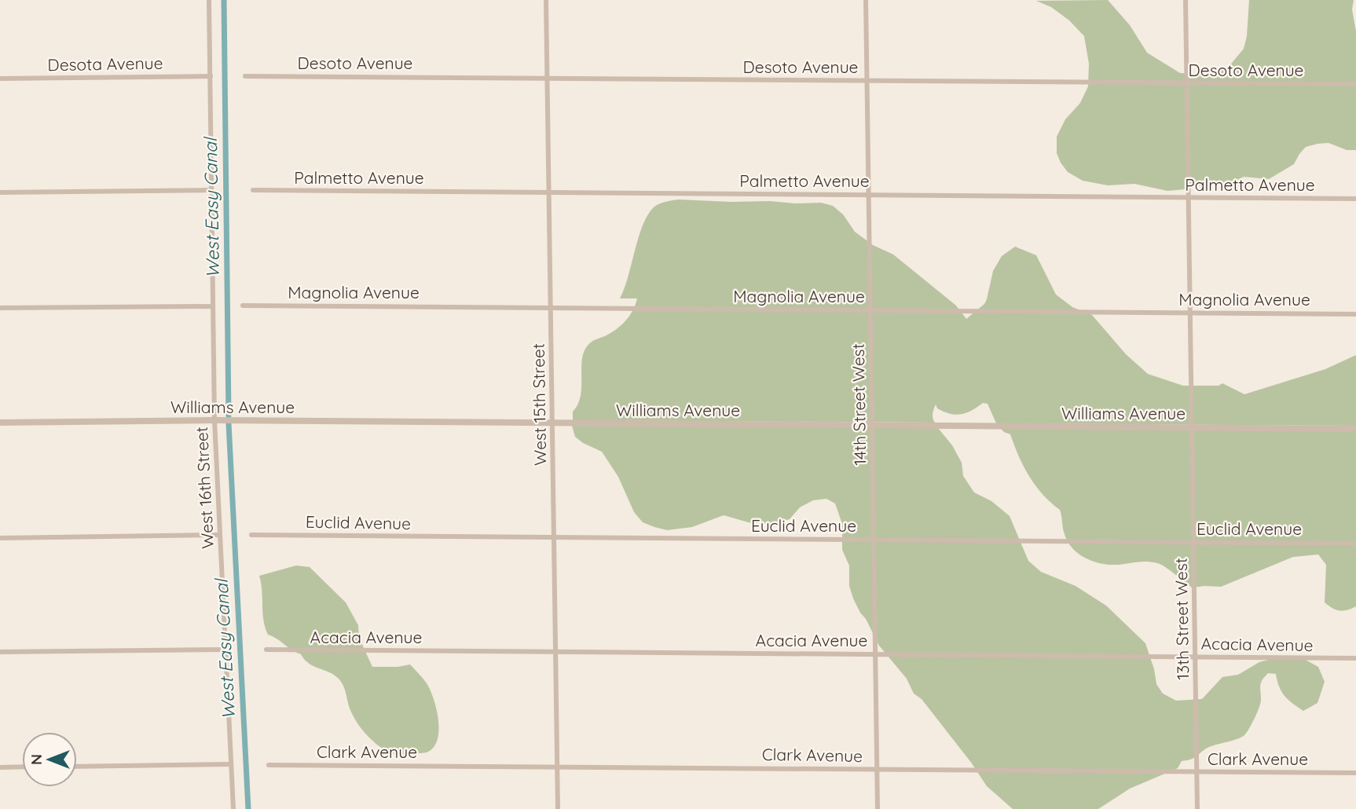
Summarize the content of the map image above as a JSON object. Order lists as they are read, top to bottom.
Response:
{
  "streets": {
    "street": [
      "Desoto Avenue",
      "Desota Avenue",
      "Palmetto Avenue",
      "Magnolia Avenue",
      "West 15th Street",
      "14th Street West",
      "Williams Avenue",
      "West 16th Street",
      "Euclid Avenue",
      "13th Street West",
      "Acacia Avenue",
      "Clark Avenue"
    ]
  },
  "crossings": [
    ["Desoto Avenue", "West 15th Street"],
    ["Desoto Avenue", "14th Street West"],
    ["Desoto Avenue", "13th Street West"],
    ["Desota Avenue", "West 16th Street"],
    ["Palmetto Avenue", "West 15th Street"],
    ["Palmetto Avenue", "14th Street West"],
    ["Palmetto Avenue", "13th Street West"],
    ["Magnolia Avenue", "West 15th Street"],
    ["Magnolia Avenue", "14th Street West"],
    ["Magnolia Avenue", "13th Street West"],
    ["West 15th Street", "Williams Avenue"],
    ["West 15th Street", "Euclid Avenue"],
    ["West 15th Street", "Acacia Avenue"],
    ["West 15th Street", "Clark Avenue"],
    ["14th Street West", "Williams Avenue"],
    ["14th Street West", "Euclid Avenue"],
    ["14th Street West", "Acacia Avenue"],
    ["14th Street West", "Clark Avenue"],
    ["Williams Avenue", "West 16th Street"],
    ["Williams Avenue", "13th Street West"],
    ["Euclid Avenue", "13th Street West"],
    ["13th Street West", "Acacia Avenue"],
    ["13th Street West", "Clark Avenue"]
  ],
  "water": ["West Easy Canal"],
  "north": "left"
}
